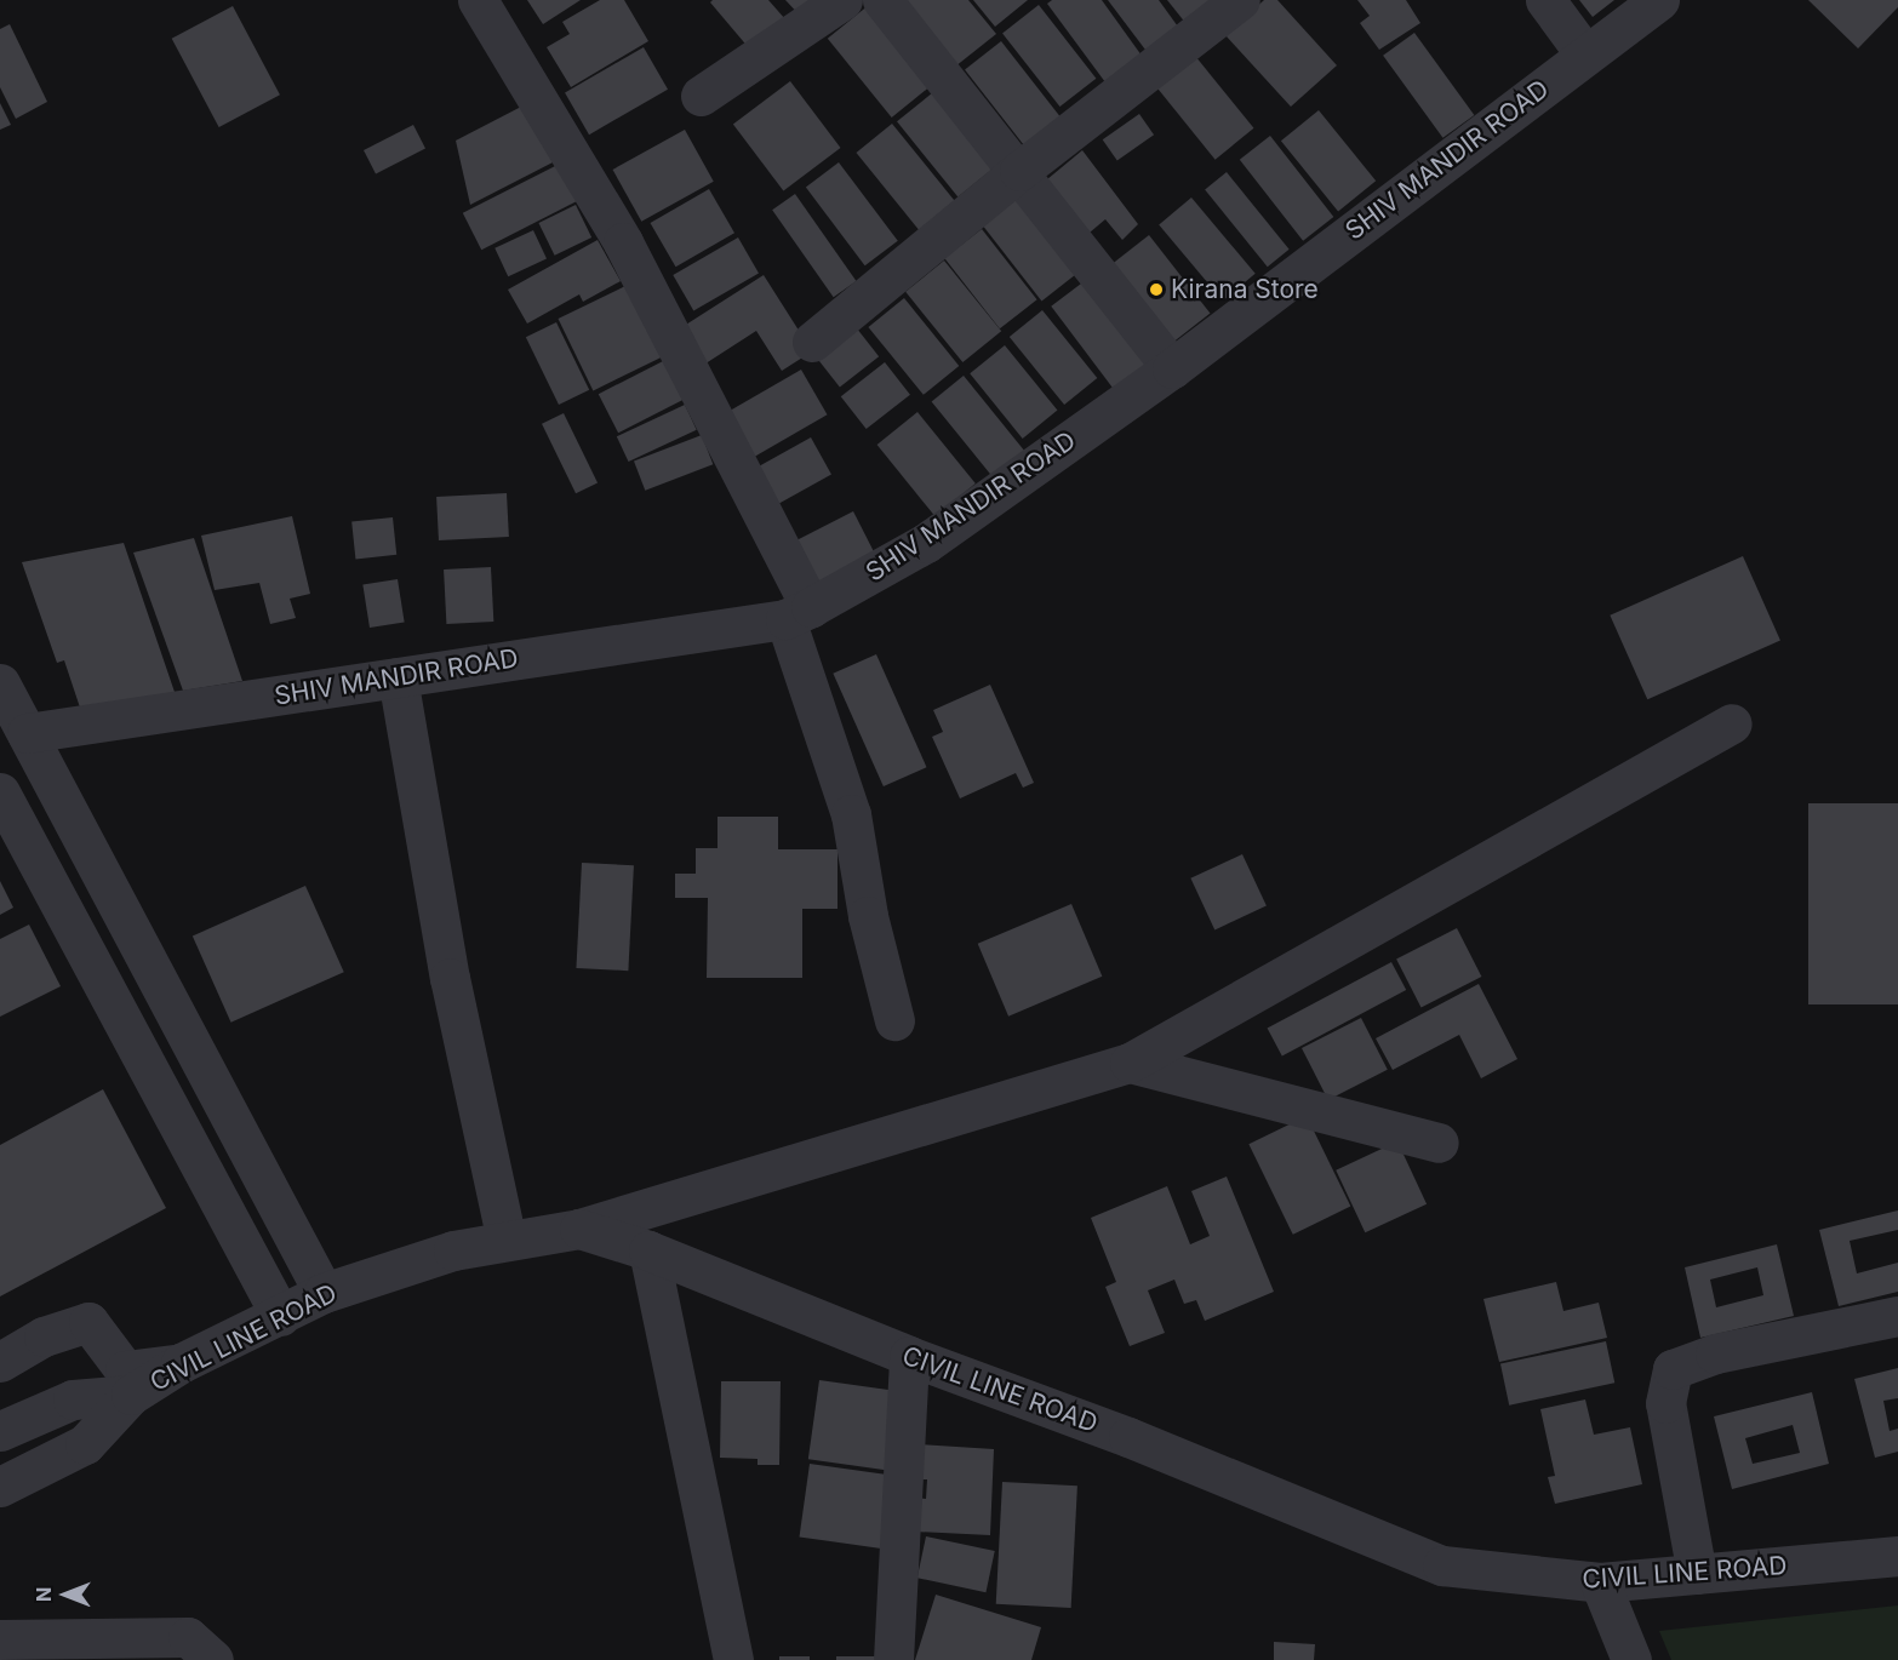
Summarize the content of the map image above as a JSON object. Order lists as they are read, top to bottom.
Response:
{
  "streets": {
    "street": ["SHIV MANDIR ROAD", "CIVIL LINE ROAD"]
  },
  "places": ["Kirana Store"],
  "north": "left"
}
